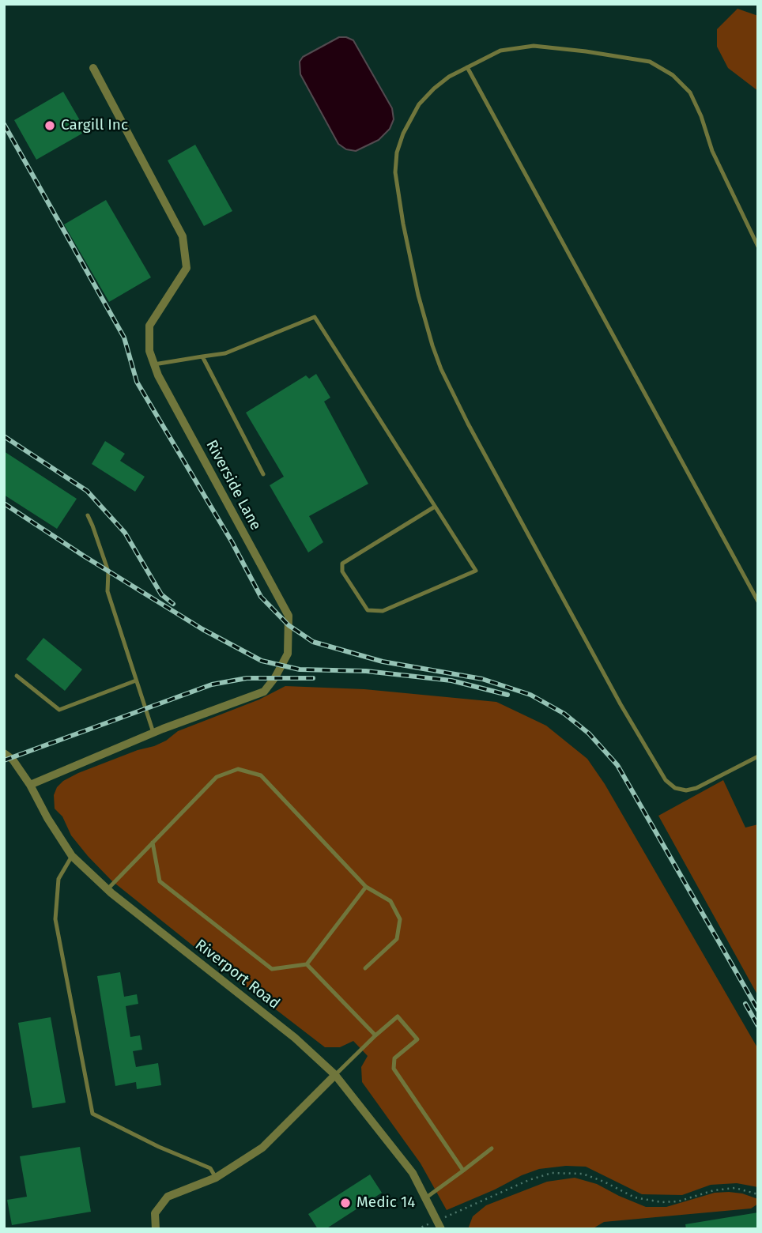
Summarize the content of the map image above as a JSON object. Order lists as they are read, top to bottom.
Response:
{
  "streets": {
    "street": ["Riverside Lane", "Riverport Road"]
  },
  "crossings": [
    ["Riverside Lane", "Riverport Road"]
  ],
  "places": ["Cargill Inc", "Medic 14"]
}
